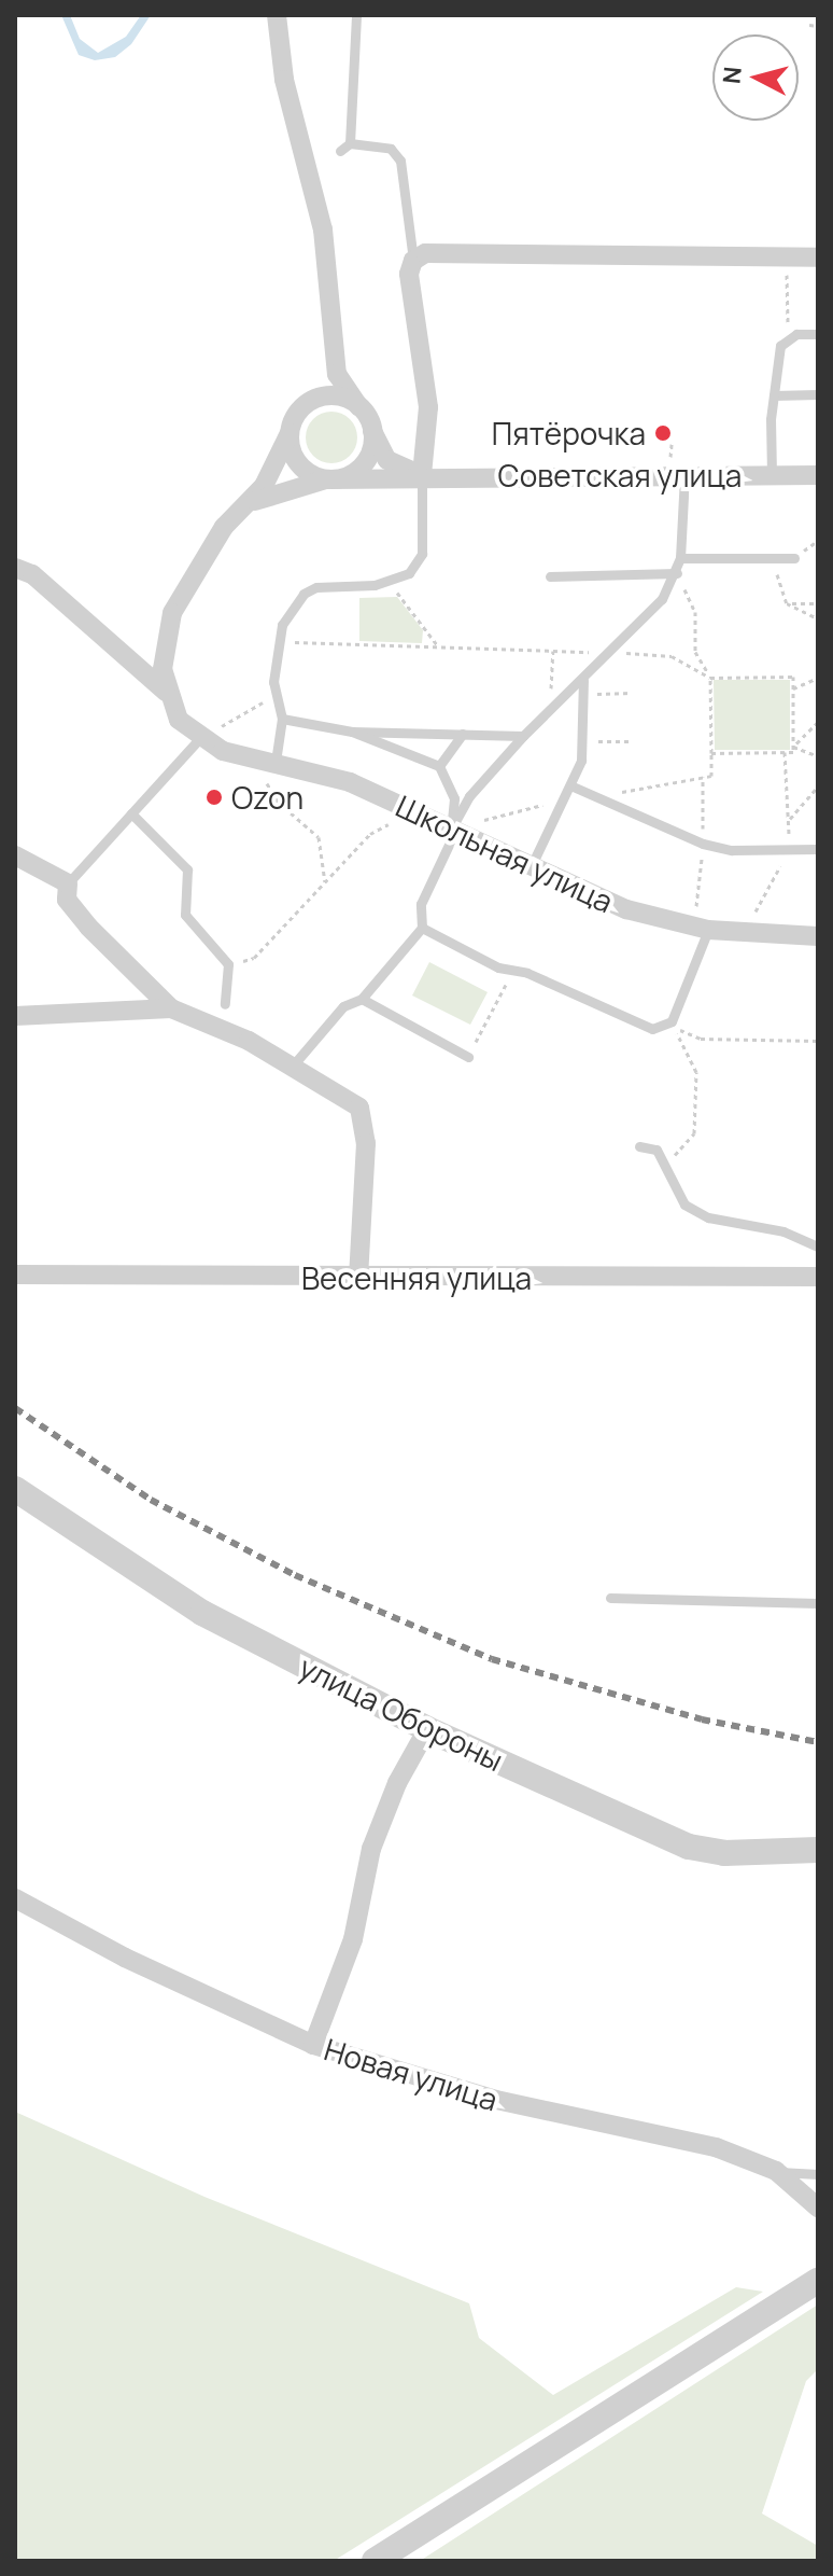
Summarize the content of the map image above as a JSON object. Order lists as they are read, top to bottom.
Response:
{
  "streets": {
    "street": [
      "Советская улица",
      "Школьная улица",
      "Весенняя улица",
      "улица Обороны",
      "Новая улица"
    ]
  },
  "places": ["Пятёрочка", "Ozon"],
  "north": "left"
}
